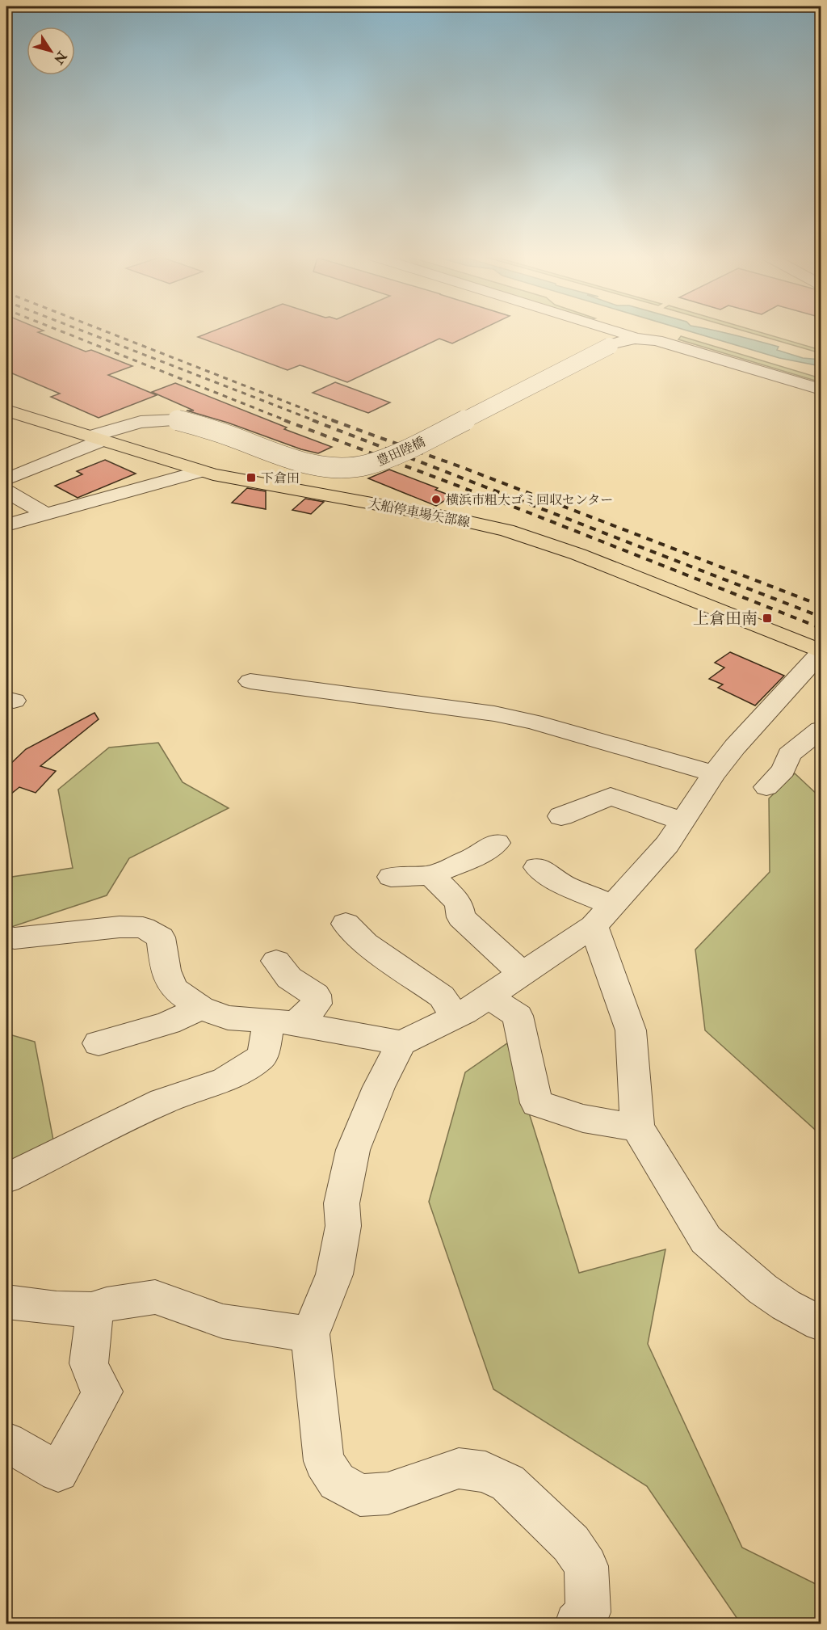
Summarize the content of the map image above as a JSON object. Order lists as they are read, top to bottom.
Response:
{
  "streets": {
    "main road": ["大船停車場矢部線"],
    "street": ["豊田陸橋"]
  },
  "crossings": [
    ["豊田陸橋", "大船停車場矢部線"]
  ],
  "places": {
    "transit": ["下倉田", "上倉田南"],
    "other": ["横浜市粗大ゴミ回収センター"]
  },
  "north": "bottom right"
}
